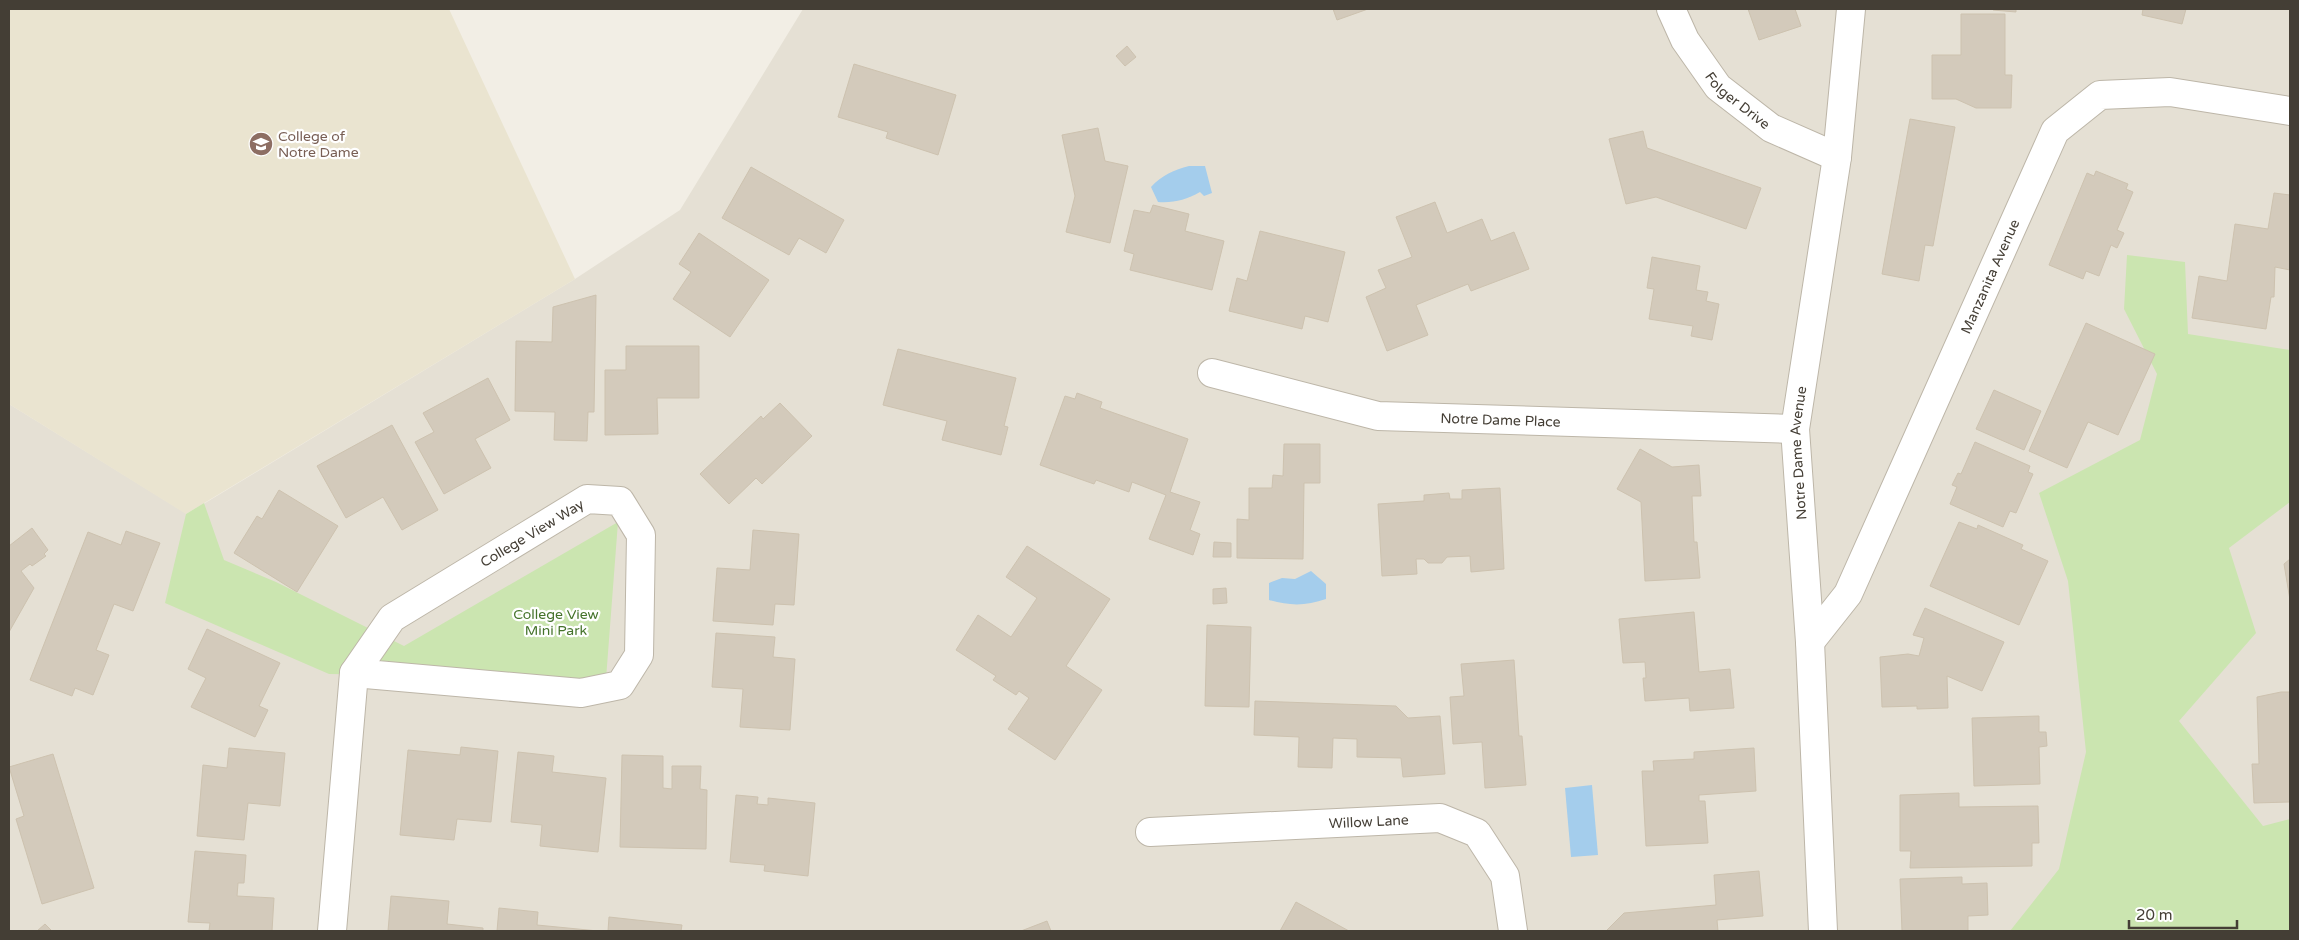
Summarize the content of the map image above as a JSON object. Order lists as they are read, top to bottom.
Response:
{
  "streets": {
    "street": [
      "Folger Drive",
      "Manzanita Avenue",
      "Notre Dame Place",
      "Notre Dame Avenue",
      "College View Way",
      "Willow Lane"
    ]
  },
  "crossings": [
    ["Folger Drive", "Notre Dame Avenue"],
    ["Manzanita Avenue", "Notre Dame Avenue"],
    ["Notre Dame Place", "Notre Dame Avenue"]
  ],
  "parks": ["College View Mini Park"],
  "places": {
    "school or university": ["College of Notre Dame"]
  },
  "scale_bar": "20 m"
}
